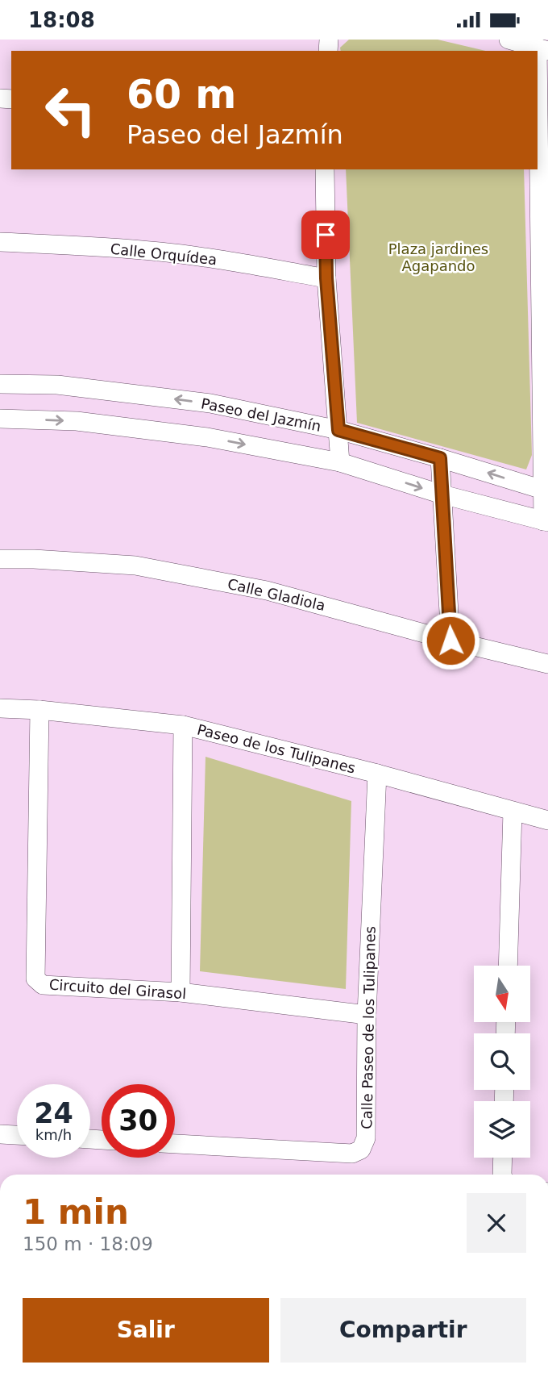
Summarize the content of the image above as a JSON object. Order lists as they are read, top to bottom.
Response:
{
  "streets": {
    "street": [
      "Calle Orquídea",
      "Paseo del Jazmín",
      "Calle Gladiola",
      "Paseo de los Tulipanes",
      "Circuito del Girasol",
      "Calle Paseo de los Tulipanes"
    ]
  },
  "crossings": [
    ["Paseo de los Tulipanes", "Circuito del Girasol"],
    ["Paseo de los Tulipanes", "Calle Paseo de los Tulipanes"],
    ["Circuito del Girasol", "Calle Paseo de los Tulipanes"]
  ],
  "parks": ["Plaza jardines Agapando"],
  "north": "bottom",
  "page": {
    "status": "18:08",
    "turn": ["60 m", "Paseo del Jazmín"],
    "speed": "24 km/h",
    "limit": "30",
    "heading": ["1 min", "150 m · 18:09"],
    "buttons": ["Salir", "Compartir"]
  }
}
